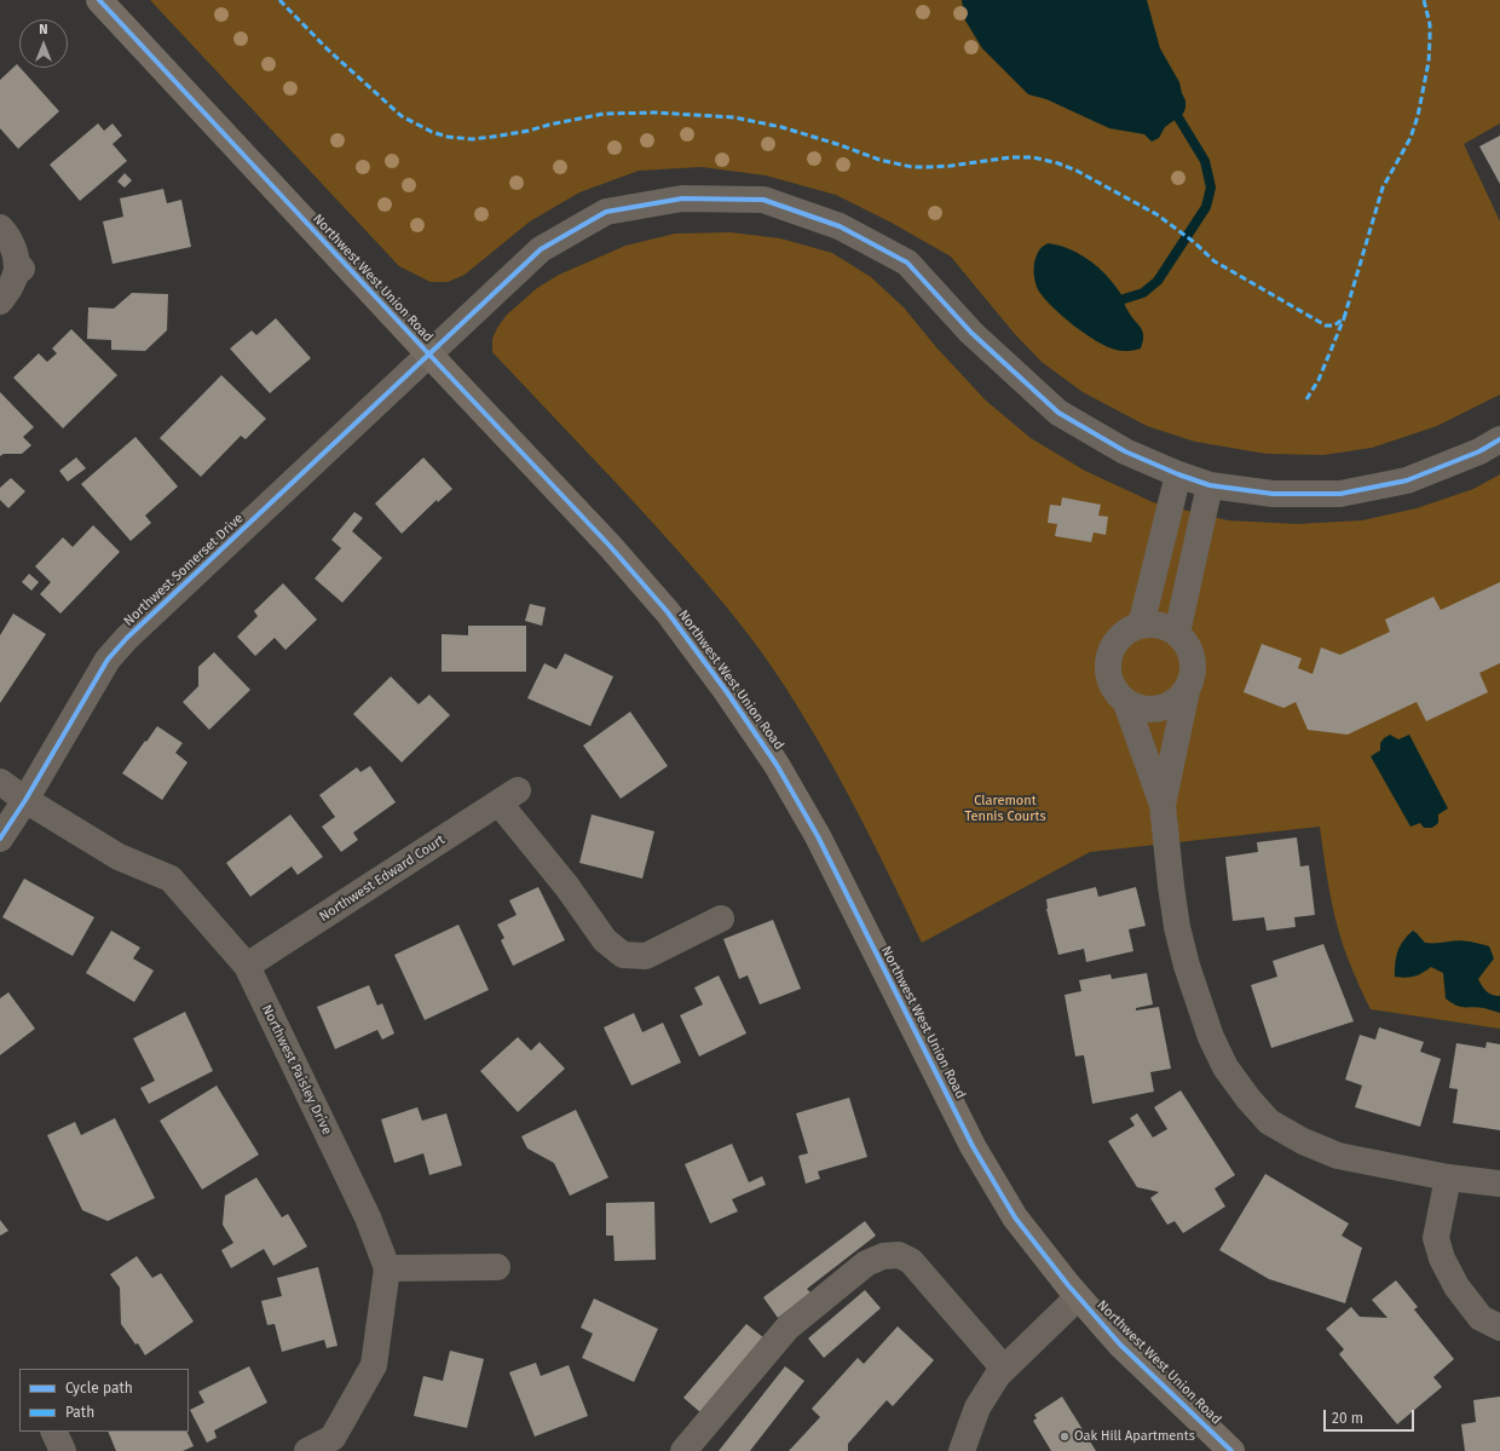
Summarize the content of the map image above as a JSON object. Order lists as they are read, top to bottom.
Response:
{
  "streets": {
    "main road": ["Northwest West Union Road"],
    "street": ["Northwest Somerset Drive", "Northwest Edward Court", "Northwest Paisley Drive"]
  },
  "crossings": [
    ["Northwest West Union Road", "Northwest Somerset Drive"],
    ["Northwest Somerset Drive", "Northwest Paisley Drive"],
    ["Northwest Edward Court", "Northwest Paisley Drive"]
  ],
  "parks": ["Claremont Tennis Courts"],
  "places": ["Oak Hill Apartments"],
  "legend": ["Cycle path", "Path"],
  "scale_bar": "20 m",
  "north": "top"
}
